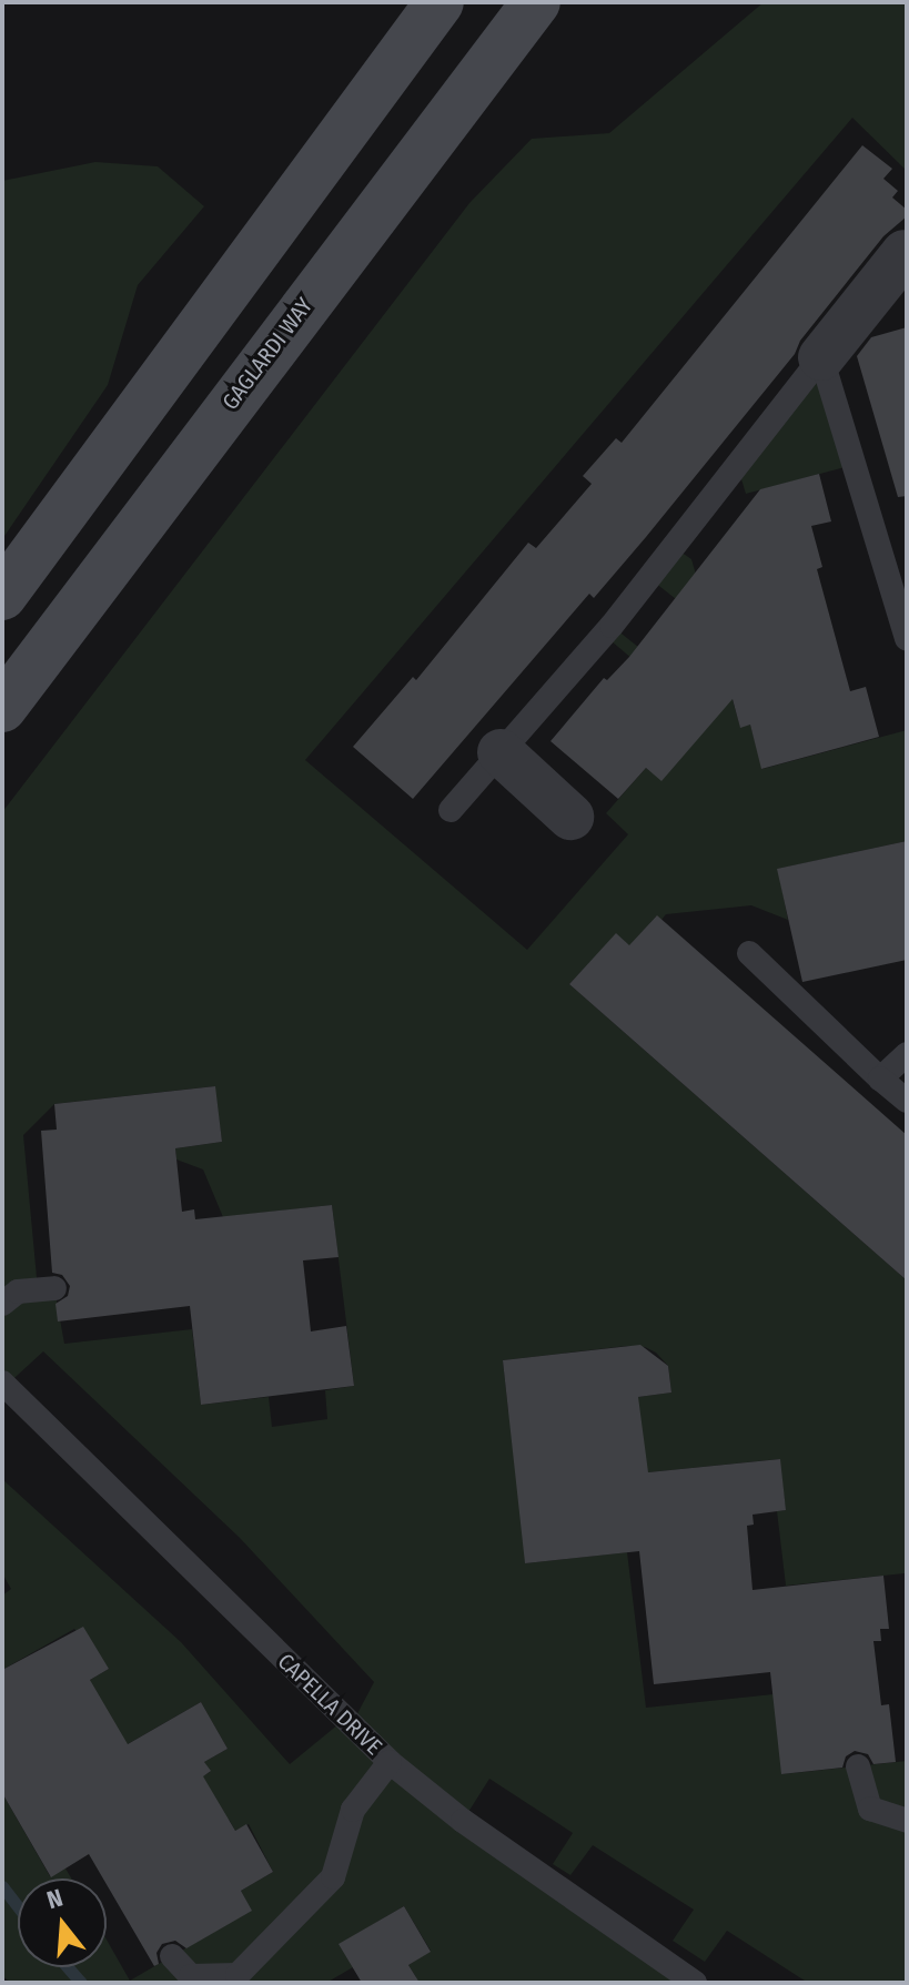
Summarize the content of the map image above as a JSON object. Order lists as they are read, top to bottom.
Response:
{
  "streets": {
    "main road": ["GAGLARDI WAY"],
    "lane": ["CAPELLA DRIVE"]
  },
  "north": "top"
}
